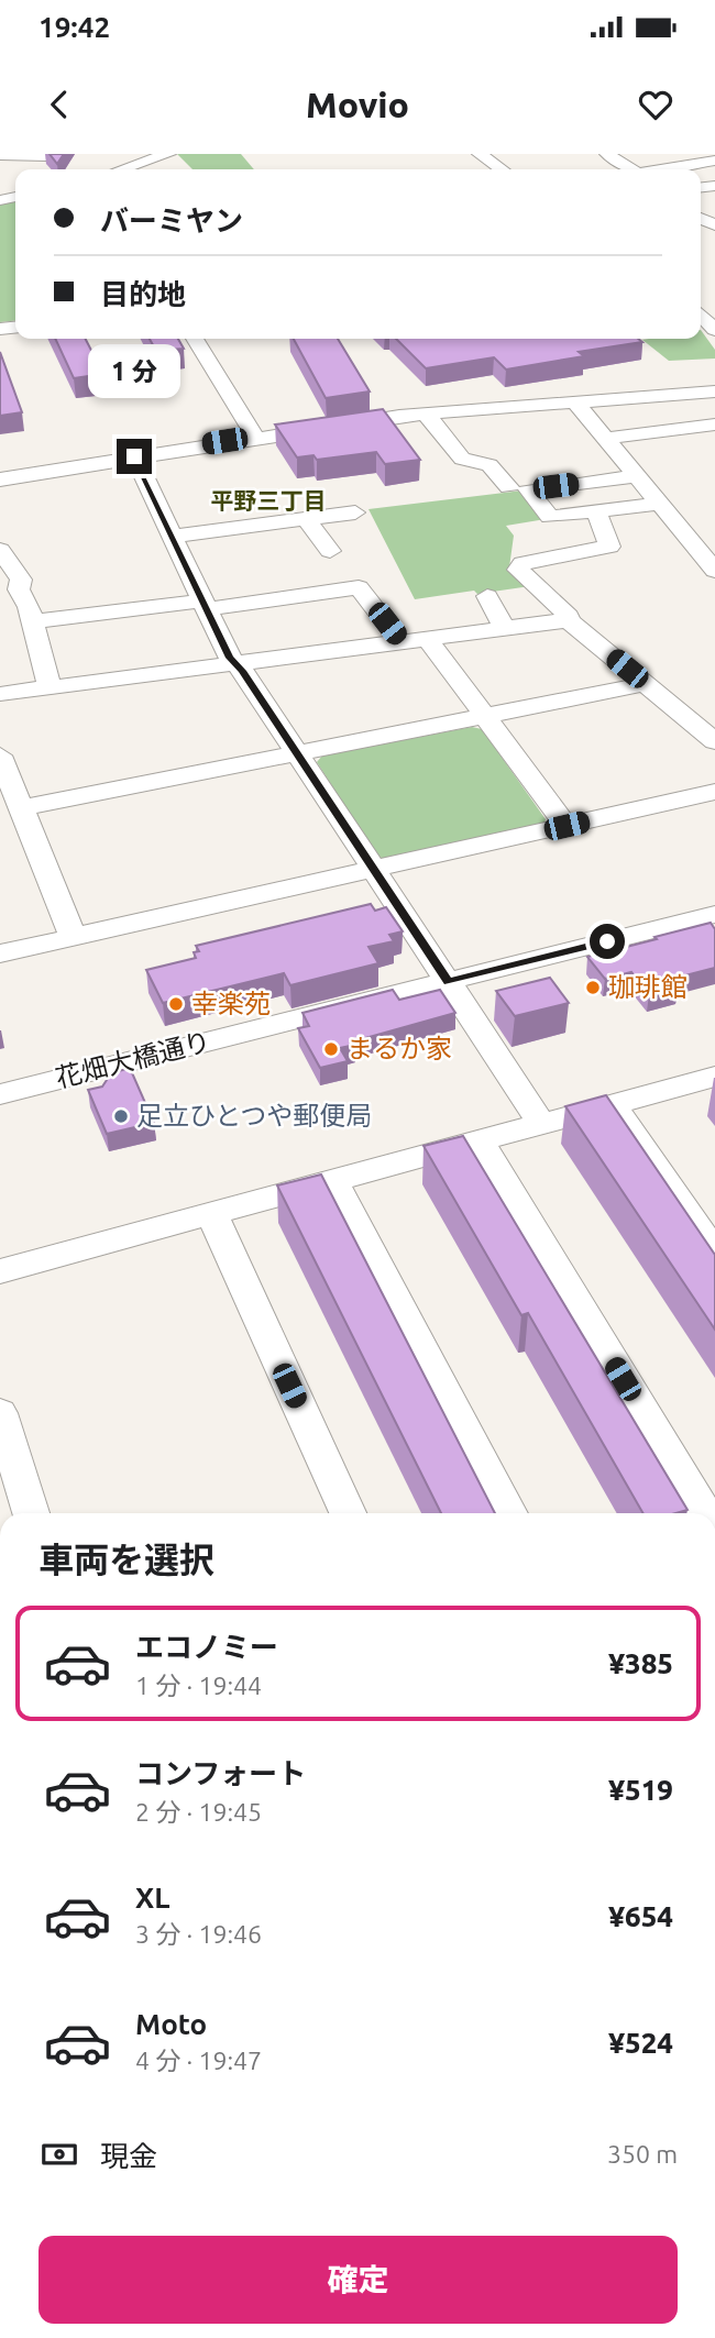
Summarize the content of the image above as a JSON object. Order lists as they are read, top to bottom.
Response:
{
  "streets": {
    "street": ["花畑大橋通り"]
  },
  "districts": ["平野三丁目"],
  "places": [
    "珈琲館",
    "幸楽苑",
    "まるか家",
    "足立ひとつや郵便局"
  ],
  "page": {
    "status": "19:42",
    "header": "Movio",
    "banner": ["バーミヤン", "目的地"],
    "bubble": "1 分",
    "heading": "車両を選択",
    "list": [
      {
        "name": "エコノミー",
        "note": "1 分 · 19:44",
        "value": "¥385"
      },
      {
        "name": "コンフォート",
        "note": "2 分 · 19:45",
        "value": "¥519"
      },
      {
        "name": "XL",
        "note": "3 分 · 19:46",
        "value": "¥654"
      },
      {
        "name": "Moto",
        "note": "4 分 · 19:47",
        "value": "¥524"
      }
    ],
    "pay": ["現金", "350 m"],
    "buttons": "確定"
  }
}
